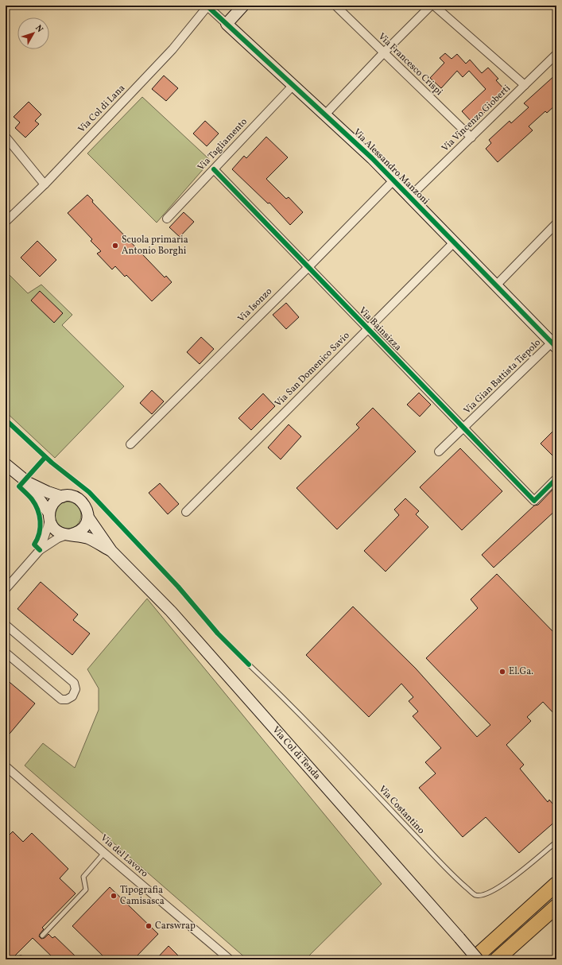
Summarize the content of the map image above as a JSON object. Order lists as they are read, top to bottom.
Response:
{
  "streets": {
    "main road": ["Via Alessandro Manzoni", "Via Col di Tenda"],
    "street": [
      "Via Francesco Crispi",
      "Via Col di Lana",
      "Via Vincenzo Gioberti",
      "Via Tagliamento",
      "Via Isonzo",
      "Via Bainsizza",
      "Via San Domenico Savio",
      "Via Gian Battista Tiepolo",
      "Via del Lavoro"
    ],
    "lane": ["Via Costantino"]
  },
  "crossings": [
    ["Via Francesco Crispi", "Via Vincenzo Gioberti"],
    ["Via Col di Lana", "Via Alessandro Manzoni"],
    ["Via Vincenzo Gioberti", "Via Alessandro Manzoni"],
    ["Via Tagliamento", "Via Alessandro Manzoni"],
    ["Via Tagliamento", "Via Bainsizza"],
    ["Via Alessandro Manzoni", "Via Isonzo"],
    ["Via Alessandro Manzoni", "Via San Domenico Savio"],
    ["Via Alessandro Manzoni", "Via Gian Battista Tiepolo"],
    ["Via Isonzo", "Via Bainsizza"],
    ["Via Bainsizza", "Via San Domenico Savio"],
    ["Via Bainsizza", "Via Gian Battista Tiepolo"]
  ],
  "places": [
    "Scuola primaria Antonio Borghi",
    "El.Ga.",
    "Tipografia Camisasca",
    "Carswrap"
  ],
  "north": "top right"
}
